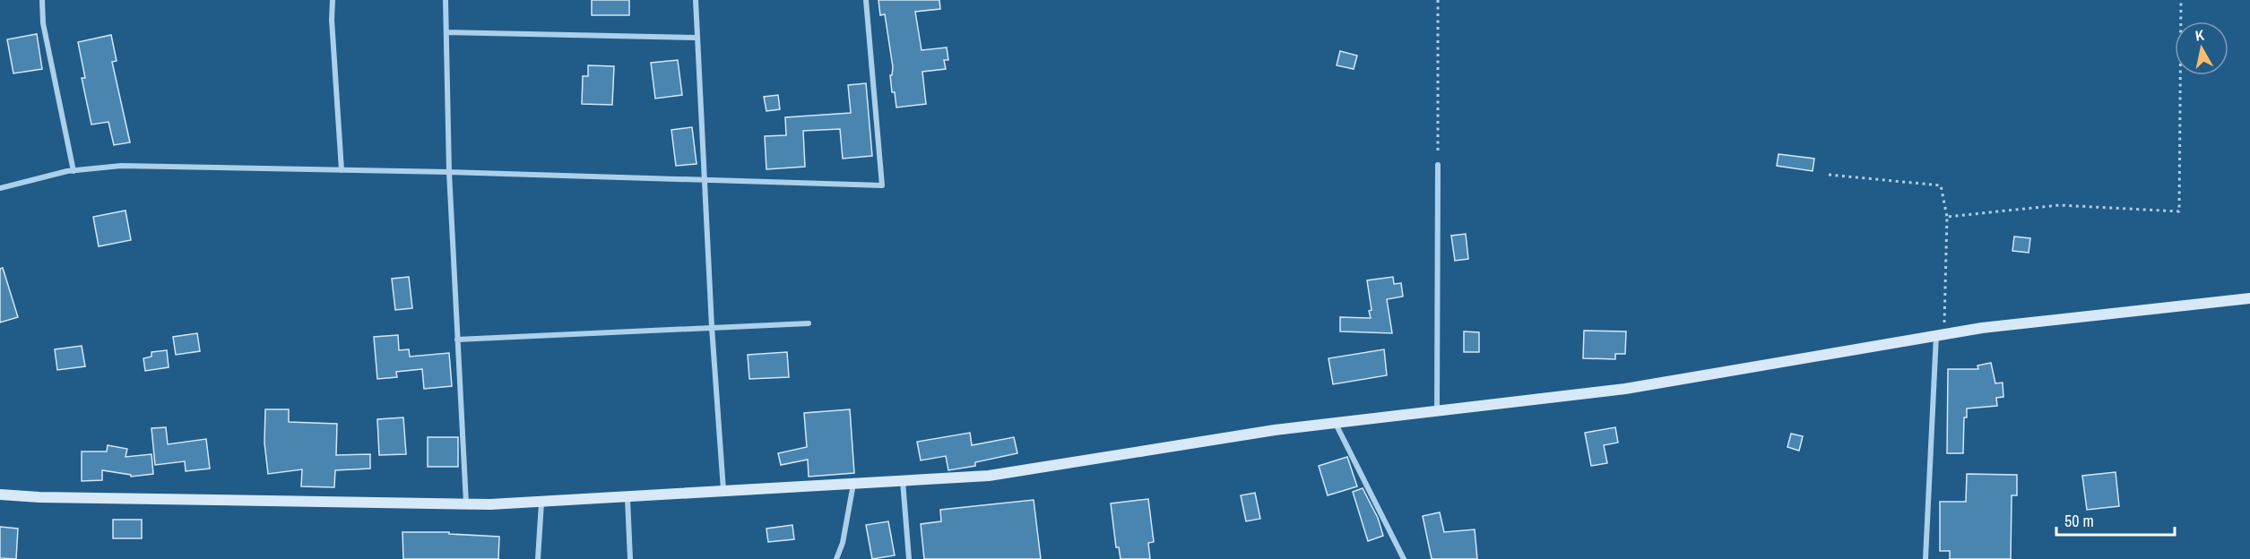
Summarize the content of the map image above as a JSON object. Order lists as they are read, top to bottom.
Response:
{
  "scale_bar": "50 m",
  "north": "top"
}
